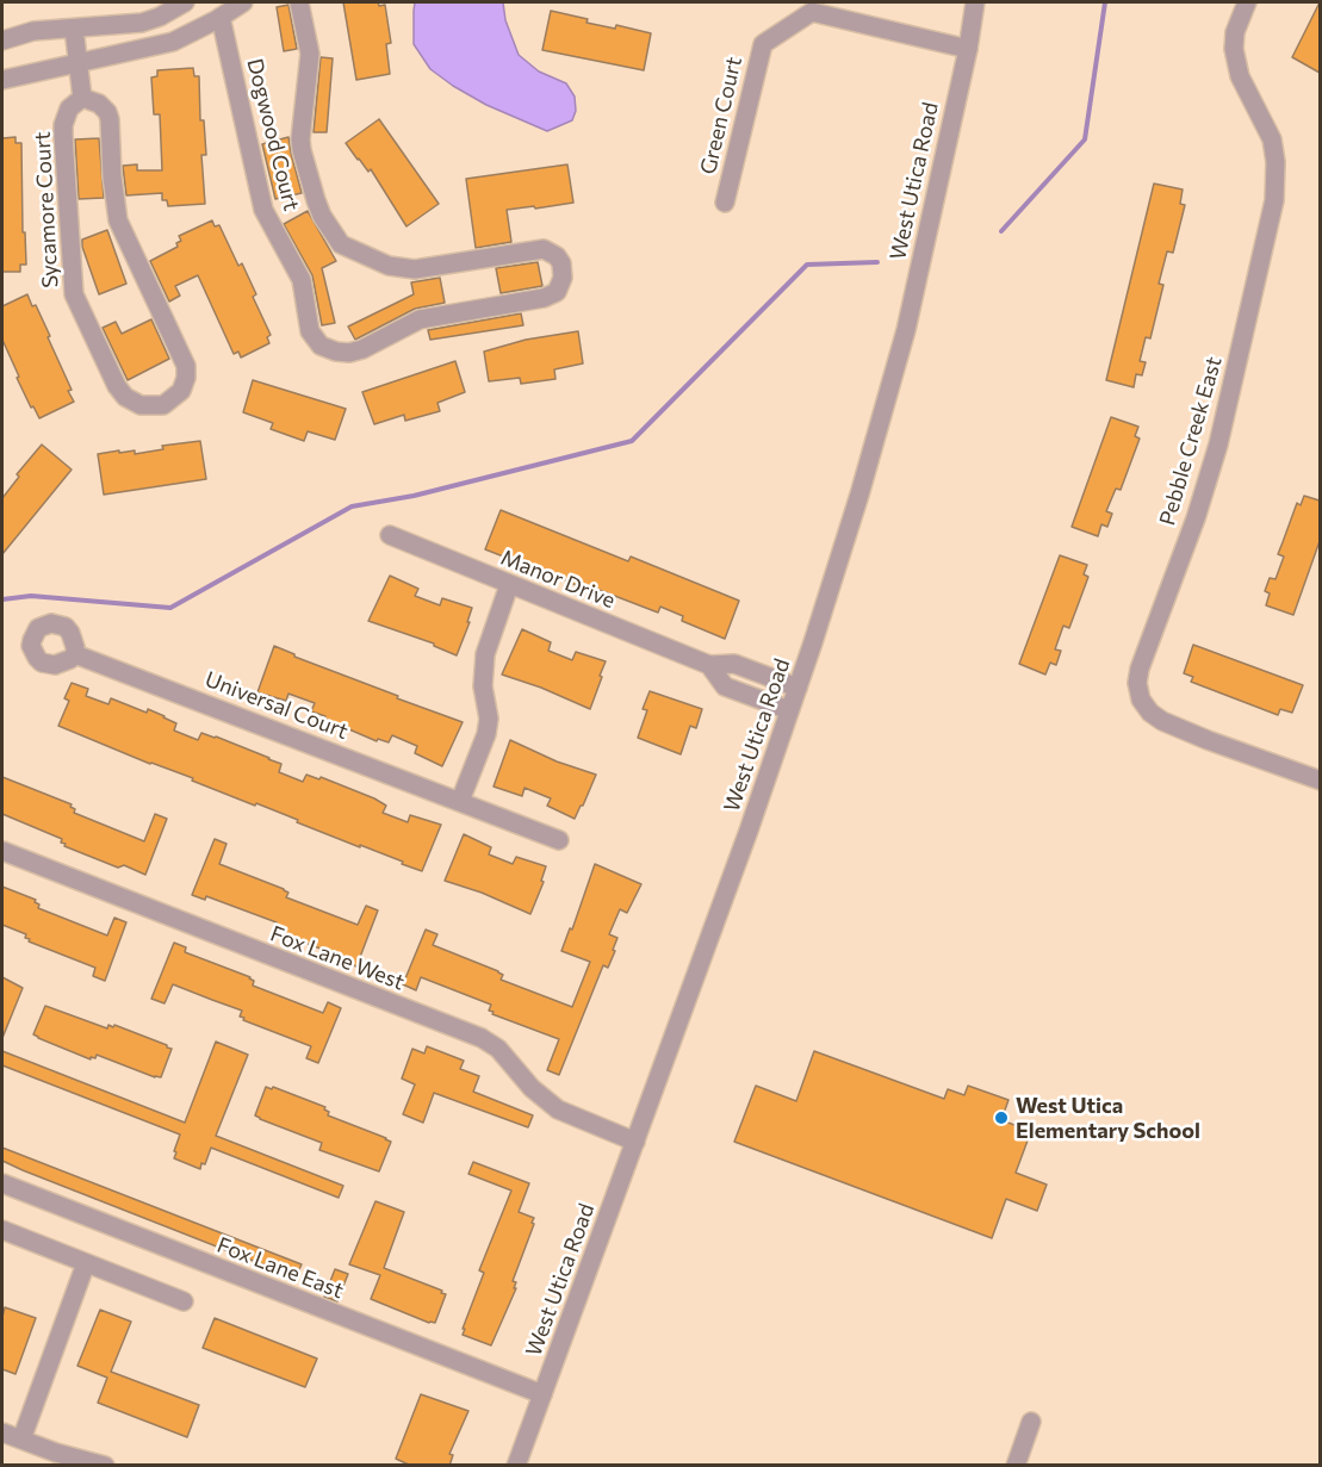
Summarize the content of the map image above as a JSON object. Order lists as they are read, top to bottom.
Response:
{
  "streets": {
    "street": [
      "Green Court",
      "Dogwood Court",
      "West Utica Road",
      "Sycamore Court",
      "Pebble Creek East",
      "Manor Drive",
      "Universal Court",
      "Fox Lane West",
      "Fox Lane East"
    ]
  },
  "crossings": [
    ["Green Court", "West Utica Road"],
    ["West Utica Road", "Manor Drive"],
    ["West Utica Road", "Fox Lane West"],
    ["West Utica Road", "Fox Lane East"]
  ],
  "places": ["West Utica Elementary School"]
}
